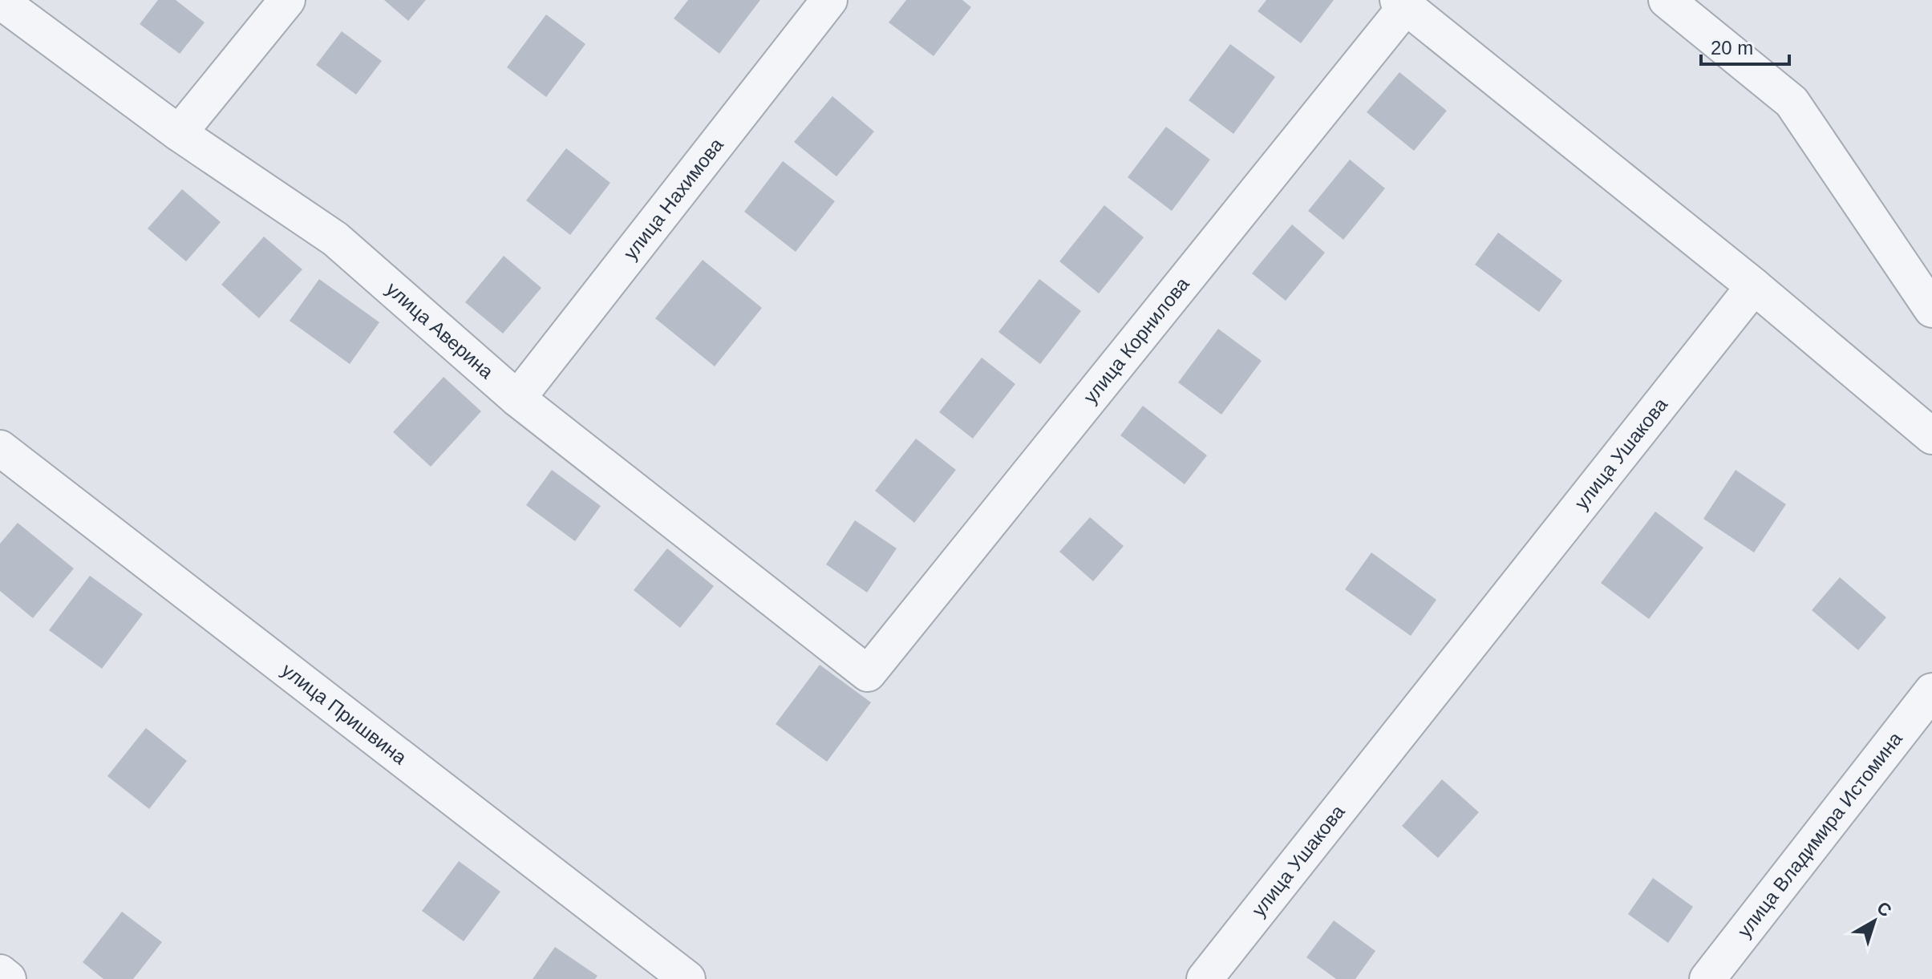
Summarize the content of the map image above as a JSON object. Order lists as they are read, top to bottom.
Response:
{
  "streets": {
    "street": [
      "улица Нахимова",
      "улица Аверина",
      "улица Корнилова",
      "улица Ушакова",
      "улица Пришвина",
      "улица Владимира Истомина"
    ]
  },
  "crossings": [
    ["улица Нахимова", "улица Аверина"],
    ["улица Аверина", "улица Корнилова"]
  ],
  "scale_bar": "20 m",
  "north": "top right"
}
